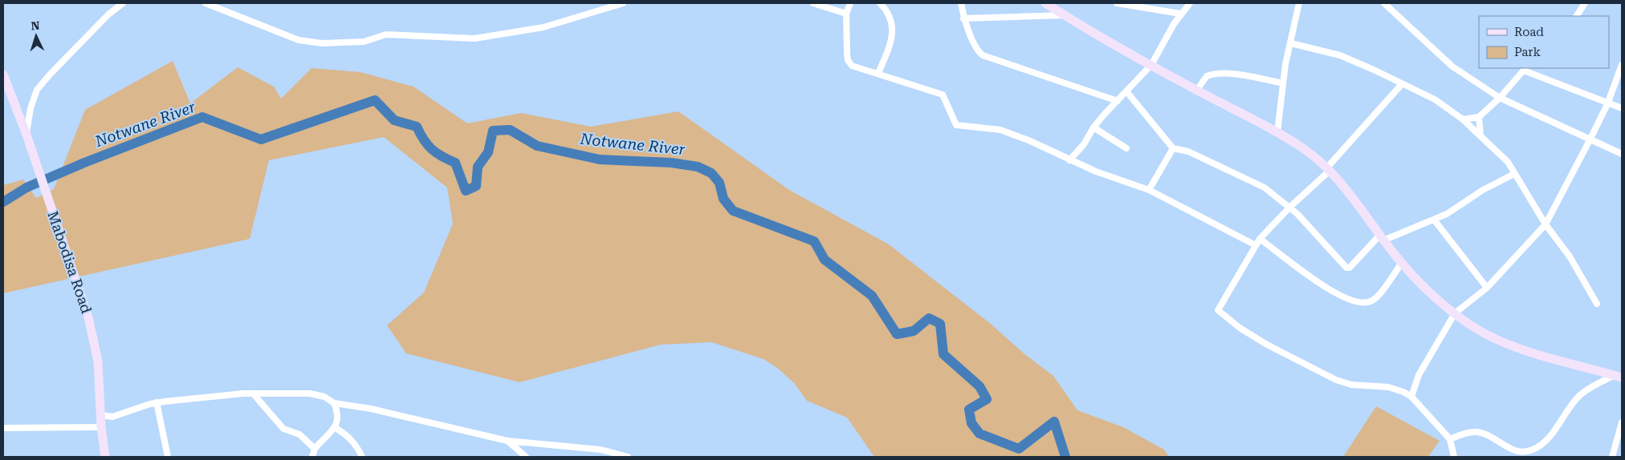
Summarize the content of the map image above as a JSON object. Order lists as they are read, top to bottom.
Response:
{
  "streets": {
    "street": ["Mabodisa Road"]
  },
  "water": ["Notwane River"],
  "legend": ["Road", "Park"],
  "north": "top"
}
